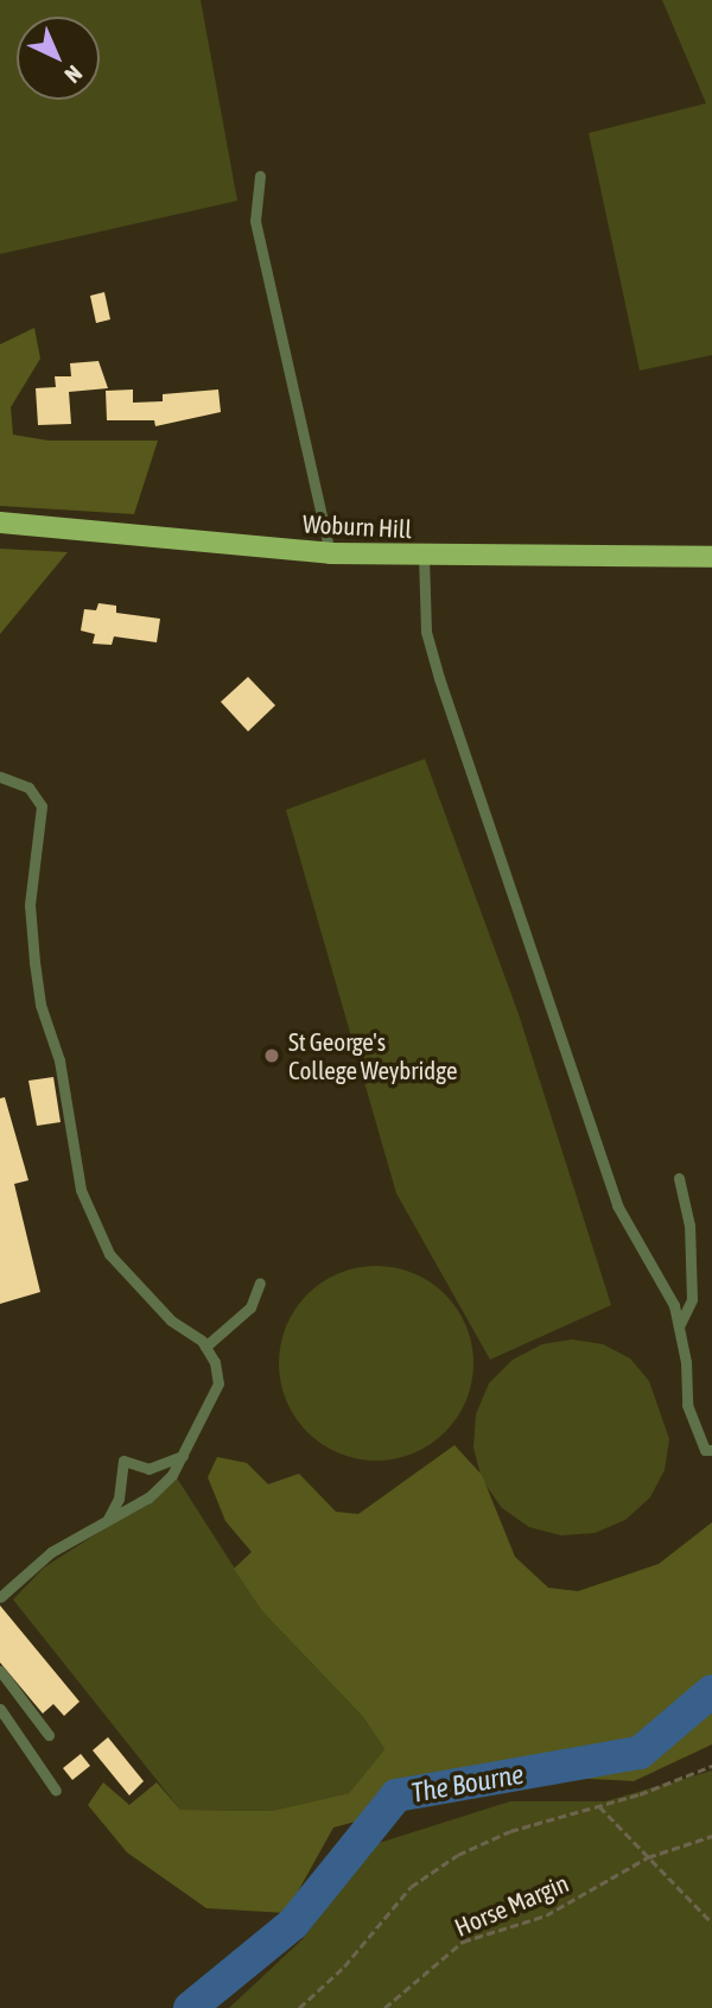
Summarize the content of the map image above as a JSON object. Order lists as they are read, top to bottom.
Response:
{
  "streets": {
    "main road": ["Woburn Hill"],
    "path": ["Horse Margin"]
  },
  "water": ["The Bourne"],
  "places": ["St George's College Weybridge"],
  "north": "bottom right"
}
